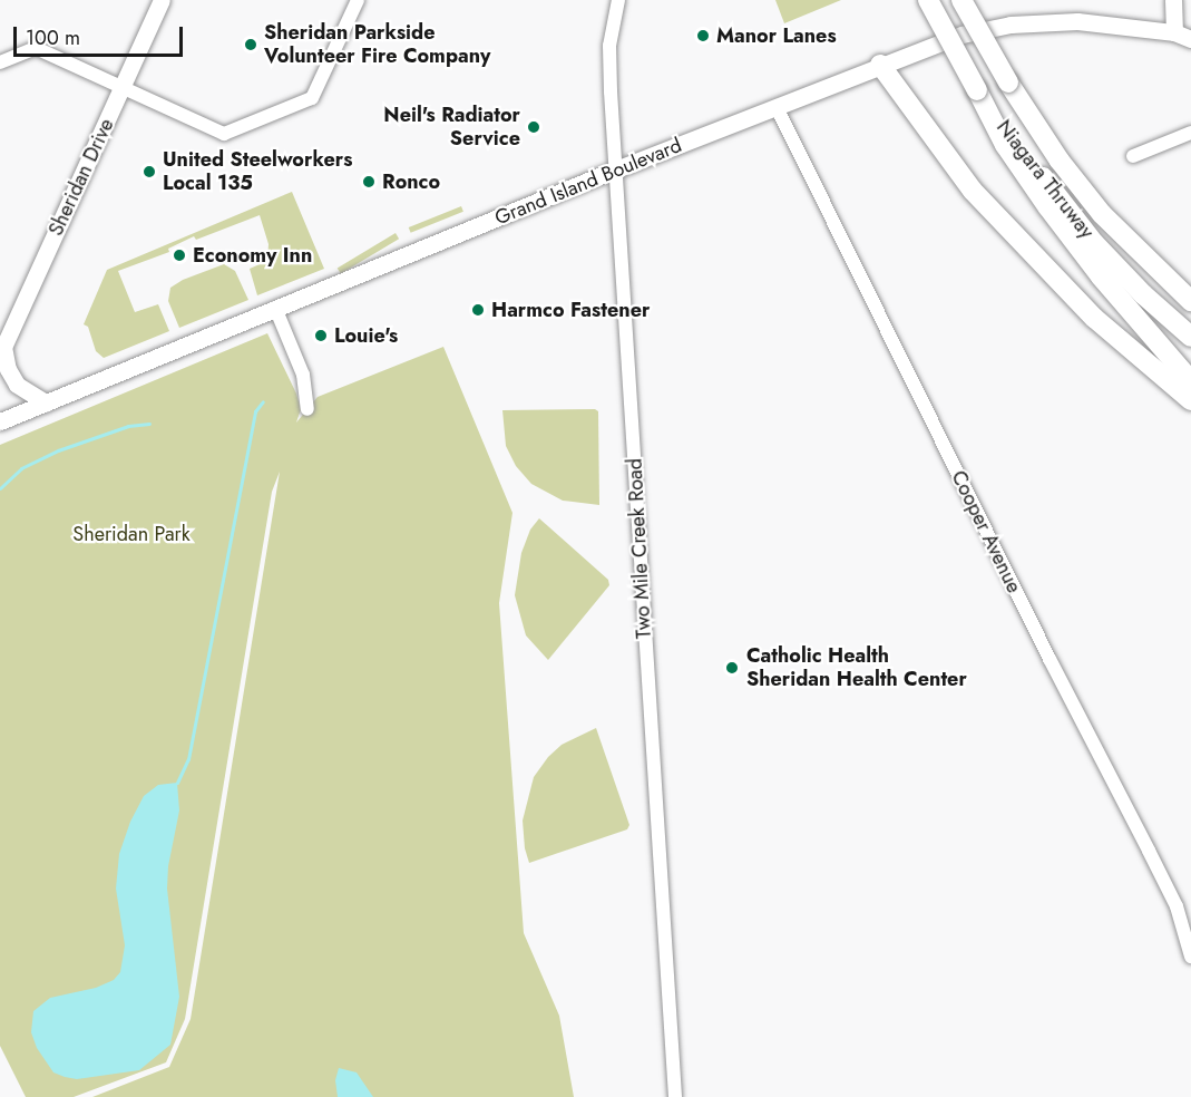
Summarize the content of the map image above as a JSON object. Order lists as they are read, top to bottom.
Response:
{
  "streets": {
    "highway": ["Niagara Thruway"],
    "main road": ["Sheridan Drive", "Grand Island Boulevard"],
    "street": ["Cooper Avenue", "Two Mile Creek Road"]
  },
  "crossings": [
    ["Grand Island Boulevard", "Cooper Avenue"],
    ["Grand Island Boulevard", "Two Mile Creek Road"]
  ],
  "parks": ["Sheridan Park"],
  "places": [
    "Manor Lanes",
    "Sheridan Parkside Volunteer Fire Company",
    "Neil's Radiator Service",
    "United Steelworkers Local 135",
    "Ronco",
    "Economy Inn",
    "Harmco Fastener",
    "Louie's",
    "Catholic Health Sheridan Health Center"
  ],
  "scale_bar": "100 m"
}
